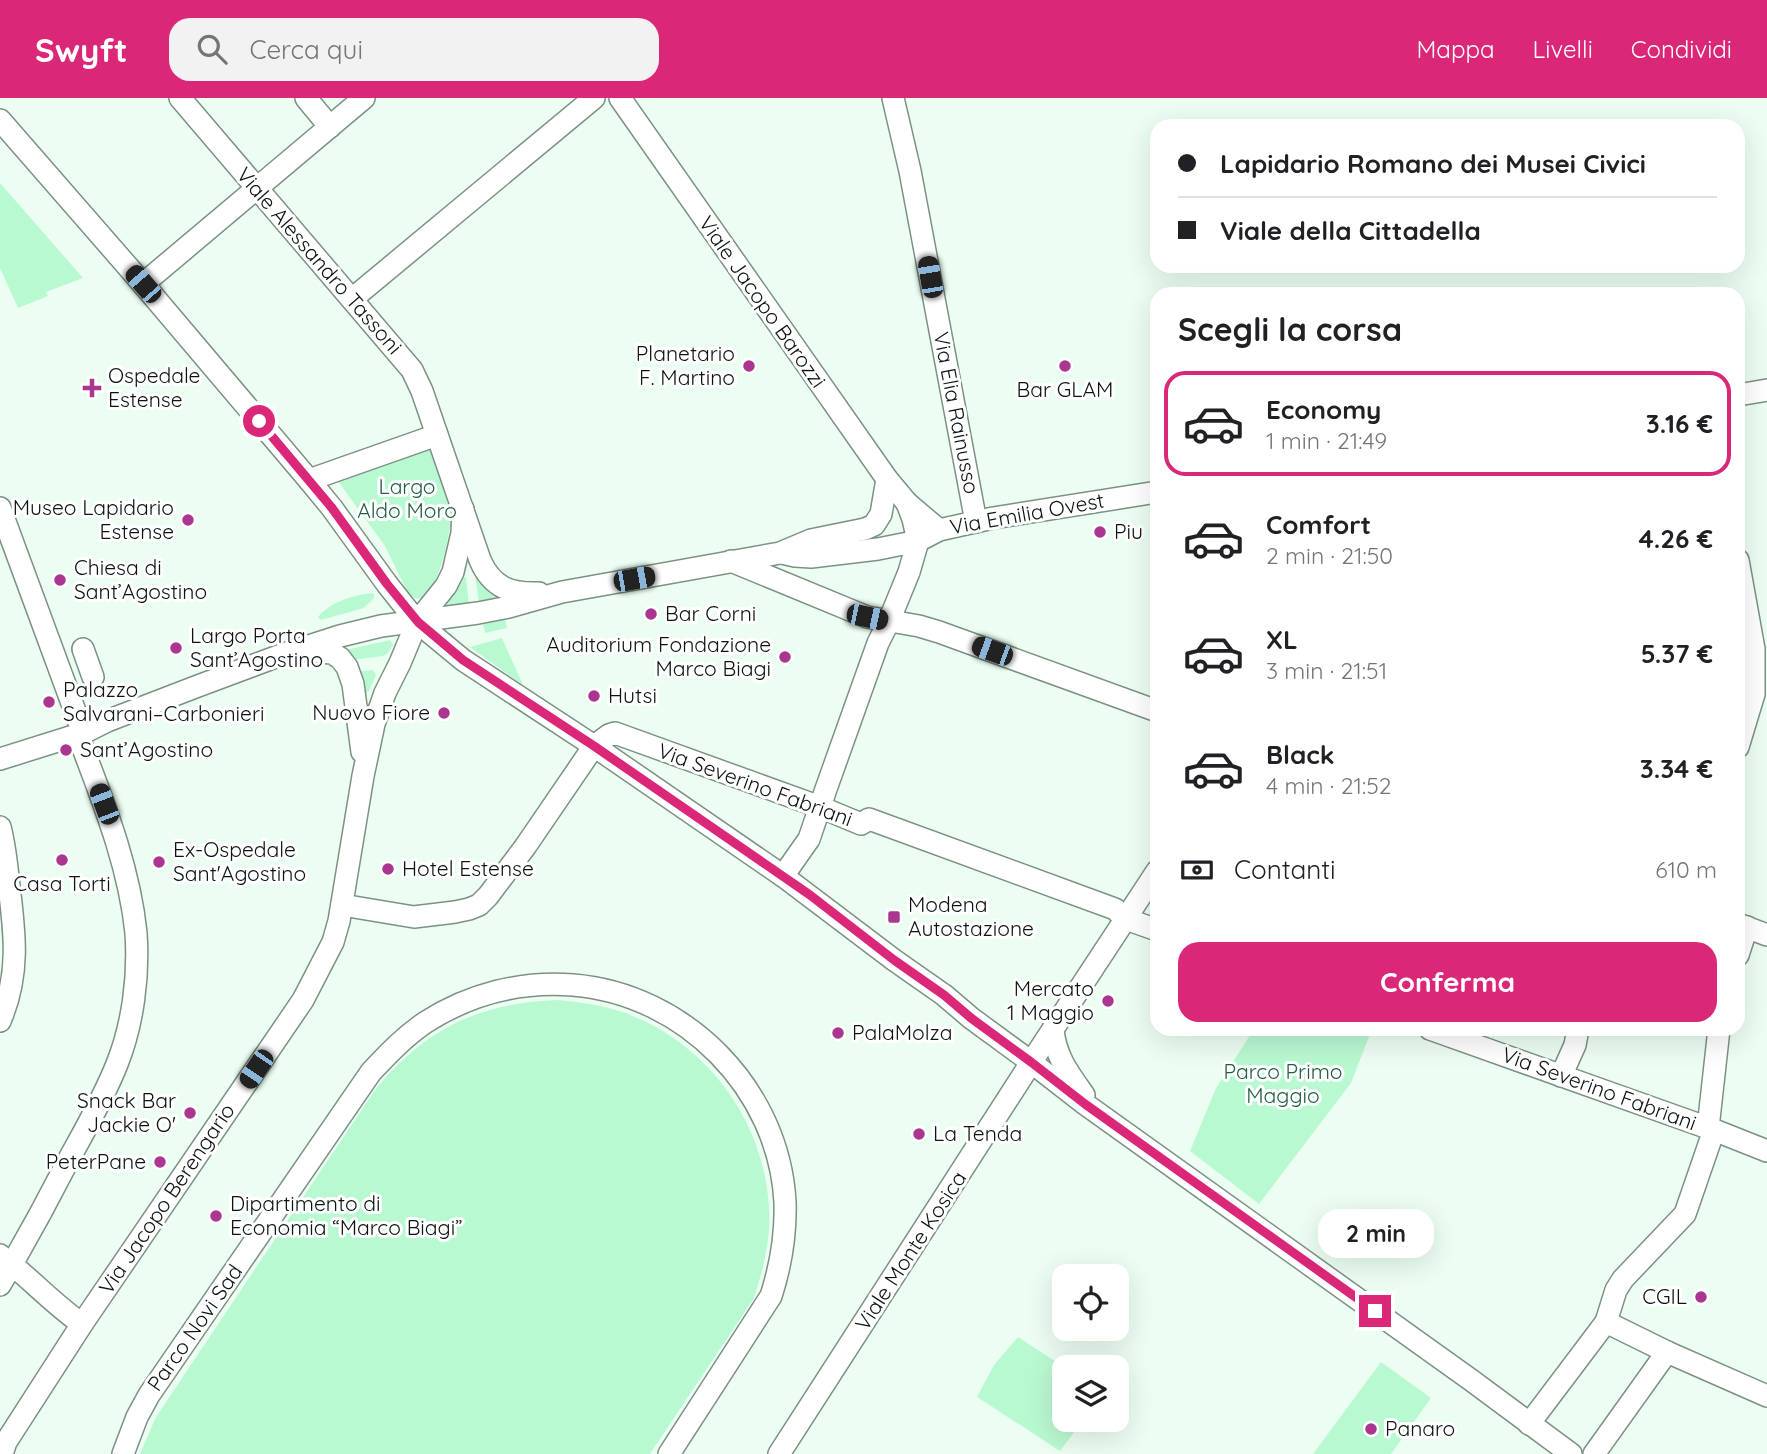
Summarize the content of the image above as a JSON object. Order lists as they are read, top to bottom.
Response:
{
  "streets": {
    "street": [
      "Viale Alessandro Tassoni",
      "Viale Jacopo Barozzi",
      "Via Elia Rainusso",
      "Via Emilia Ovest",
      "Via Severino Fabriani",
      "Via Jacopo Berengario",
      "Viale Monte Kosica",
      "Parco Novi Sad"
    ]
  },
  "crossings": [
    ["Viale Jacopo Barozzi", "Via Emilia Ovest"],
    ["Via Elia Rainusso", "Via Emilia Ovest"],
    ["Via Severino Fabriani", "Viale Monte Kosica"]
  ],
  "parks": ["Largo Aldo Moro", "Parco Primo Maggio"],
  "places": {
    "other": [
      "Planetario F. Martino",
      "Bar GLAM",
      "Museo Lapidario Estense",
      "Piu",
      "Chiesa di Sant’Agostino",
      "Bar Corni",
      "Largo Porta Sant’Agostino",
      "Auditorium Fondazione Marco Biagi",
      "Hutsi",
      "Palazzo Salvarani–Carbonieri",
      "Nuovo Fiore",
      "Sant’Agostino",
      "Casa Torti",
      "Ex-Ospedale Sant'Agostino",
      "Hotel Estense",
      "Mercato 1 Maggio",
      "PalaMolza",
      "Snack Bar Jackie O'",
      "La Tenda",
      "PeterPane",
      "Dipartimento di Economia “Marco Biagi”",
      "CGIL",
      "Panaro"
    ],
    "health": ["Ospedale Estense"],
    "transit": ["Modena Autostazione"]
  },
  "page": {
    "header": "Swyft",
    "search": "Cerca qui",
    "nav": ["Mappa", "Livelli", "Condividi"],
    "banner": ["Lapidario Romano dei Musei Civici", "Viale della Cittadella"],
    "heading": "Scegli la corsa",
    "list": [
      {
        "name": "Economy",
        "note": "1 min · 21:49",
        "value": "3.16 €"
      },
      {
        "name": "Comfort",
        "note": "2 min · 21:50",
        "value": "4.26 €"
      },
      {
        "name": "XL",
        "note": "3 min · 21:51",
        "value": "5.37 €"
      },
      {
        "name": "Black",
        "note": "4 min · 21:52",
        "value": "3.34 €"
      }
    ],
    "pay": ["Contanti", "610 m"],
    "buttons": "Conferma",
    "bubble": "2 min"
  }
}
